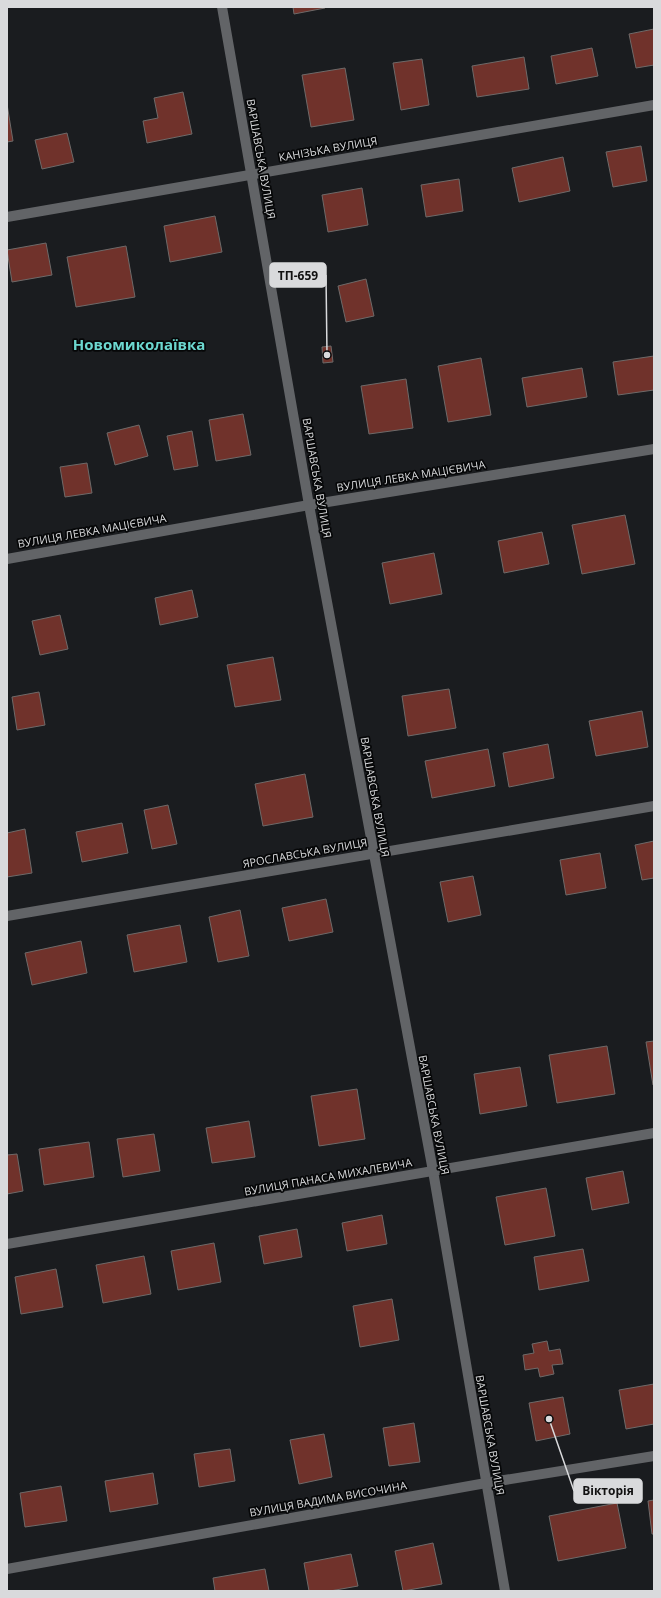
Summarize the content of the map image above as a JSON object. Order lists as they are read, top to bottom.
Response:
{
  "streets": {
    "street": [
      "КАНІЗЬКА ВУЛИЦЯ",
      "ВАРШАВСЬКА ВУЛИЦЯ",
      "ВУЛИЦЯ ЛЕВКА МАЦІЄВИЧА",
      "ЯРОСЛАВСЬКА ВУЛИЦЯ",
      "ВУЛИЦЯ ПАНАСА МИХАЛЕВИЧА",
      "ВУЛИЦЯ ВАДИМА ВИСОЧИНА"
    ]
  },
  "crossings": [
    ["КАНІЗЬКА ВУЛИЦЯ", "ВАРШАВСЬКА ВУЛИЦЯ"],
    ["ВАРШАВСЬКА ВУЛИЦЯ", "ВУЛИЦЯ ЛЕВКА МАЦІЄВИЧА"],
    ["ВАРШАВСЬКА ВУЛИЦЯ", "ЯРОСЛАВСЬКА ВУЛИЦЯ"],
    ["ВАРШАВСЬКА ВУЛИЦЯ", "ВУЛИЦЯ ПАНАСА МИХАЛЕВИЧА"],
    ["ВАРШАВСЬКА ВУЛИЦЯ", "ВУЛИЦЯ ВАДИМА ВИСОЧИНА"]
  ],
  "districts": ["Новомиколаївка"],
  "places": ["ТП-659", "Вікторія"]
}
